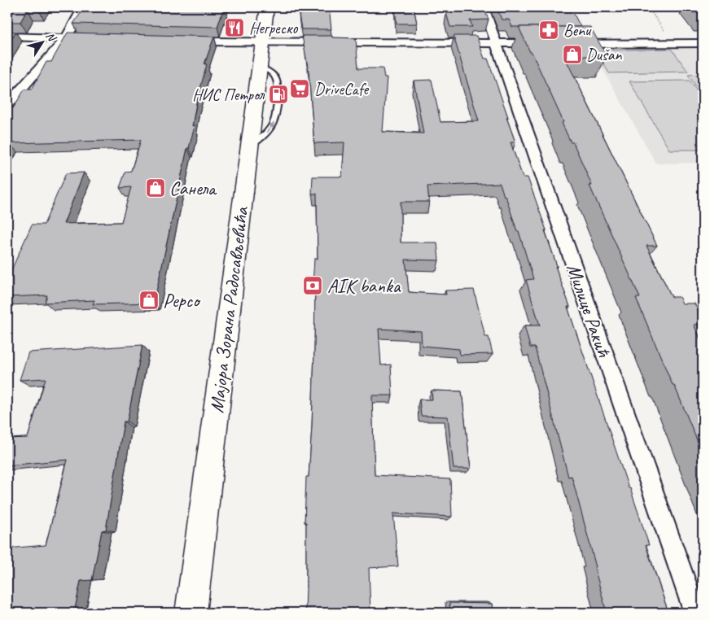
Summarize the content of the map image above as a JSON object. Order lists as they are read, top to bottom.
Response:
{
  "streets": {
    "main road": ["Мајора Зорана Радосављевића"],
    "street": ["Милице Ракић"]
  },
  "places": {
    "restaurant": ["Негреско"],
    "pharmacy": ["Benu"],
    "shop": ["Dušan", "Санела", "Pepco"],
    "supermarket": ["DriveCafe"],
    "fuel station": ["НИС Петрол"],
    "bank": ["AIK banka"]
  },
  "north": "top right"
}
